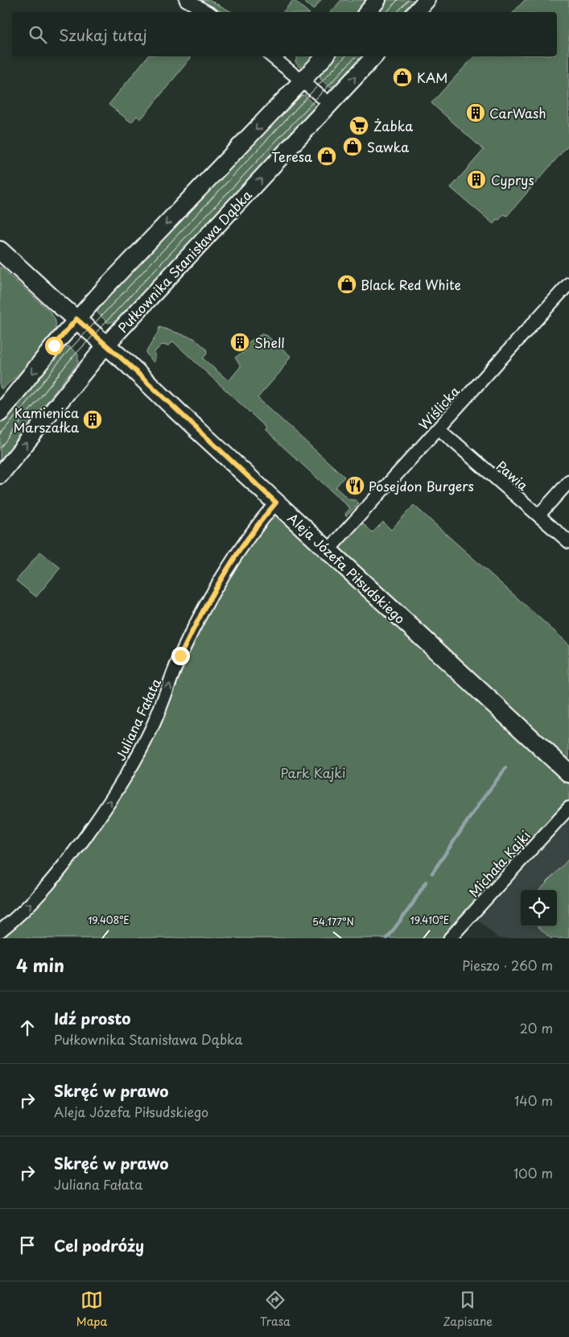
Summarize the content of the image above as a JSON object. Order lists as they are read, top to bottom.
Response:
{
  "streets": {
    "main road": ["Aleja Józefa Piłsudskiego"],
    "street": [
      "Pułkownika Stanisława Dąbka",
      "Wiślicka",
      "Pawia",
      "Juliana Fałata",
      "Michała Kajki"
    ]
  },
  "crossings": [
    ["Pułkownika Stanisława Dąbka", "Aleja Józefa Piłsudskiego"],
    ["Wiślicka", "Pawia"],
    ["Wiślicka", "Aleja Józefa Piłsudskiego"],
    ["Aleja Józefa Piłsudskiego", "Juliana Fałata"]
  ],
  "one_way": ["Juliana Fałata"],
  "parks": ["Park Kajki"],
  "places": {
    "shop": [
      "KAM",
      "Sawka",
      "Teresa",
      "Black Red White"
    ],
    "building": [
      "CarWash",
      "Cyprys",
      "Shell",
      "Kamienica Marszałka"
    ],
    "supermarket": ["Żabka"],
    "restaurant": ["Posejdon Burgers"]
  },
  "page": {
    "search": "Szukaj tutaj",
    "heading": ["4 min", "Pieszo · 260 m"],
    "list": [
      ["Idź prosto", "Pułkownika Stanisława Dąbka", "20 m"],
      ["Skręć w prawo", "Aleja Józefa Piłsudskiego", "140 m"],
      ["Skręć w prawo", "Juliana Fałata", "100 m"],
      "Cel podróży"
    ],
    "nav": ["Mapa", "Trasa", "Zapisane"]
  },
  "coordinates": ["19.408°E", "19.410°E", "54.177°N"]
}
